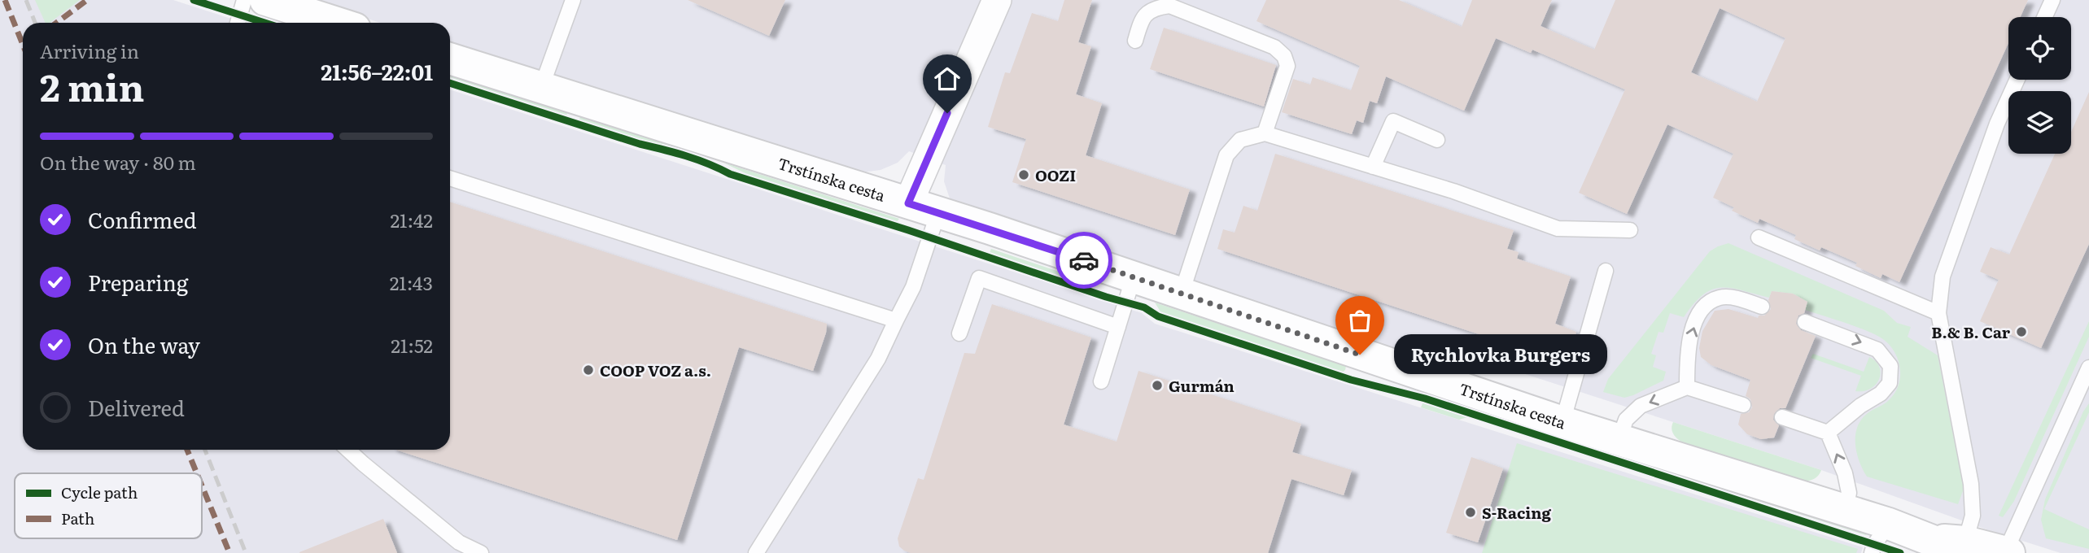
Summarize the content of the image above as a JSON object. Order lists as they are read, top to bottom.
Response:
{
  "streets": {
    "main road": ["Trstínska cesta"]
  },
  "places": [
    "OOZI",
    "B.& B. Car",
    "Rychlovka Burgers",
    "COOP VOZ a.s.",
    "Gurmán",
    "S-Racing"
  ],
  "legend": ["Cycle path", "Path"],
  "page": {
    "heading": ["2 min", "Arriving in", "21:56–22:01"],
    "bar": "On the way · 80 m",
    "list": [
      ["Confirmed", "21:42"],
      ["Preparing", "21:43"],
      ["On the way", "21:52"],
      "Delivered"
    ],
    "bubble": "Rychlovka Burgers"
  }
}
